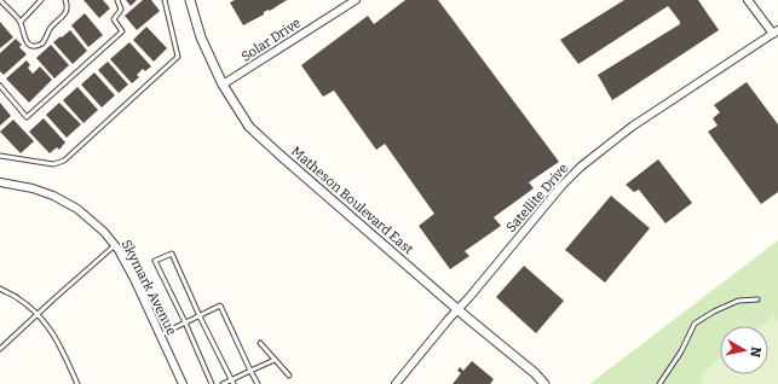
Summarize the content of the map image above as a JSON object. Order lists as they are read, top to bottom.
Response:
{
  "streets": {
    "street": [
      "Solar Drive",
      "Satellite Drive",
      "Matheson Boulevard East",
      "Skymark Avenue"
    ]
  },
  "crossings": [
    ["Solar Drive", "Matheson Boulevard East"],
    ["Satellite Drive", "Matheson Boulevard East"]
  ],
  "north": "right"
}
